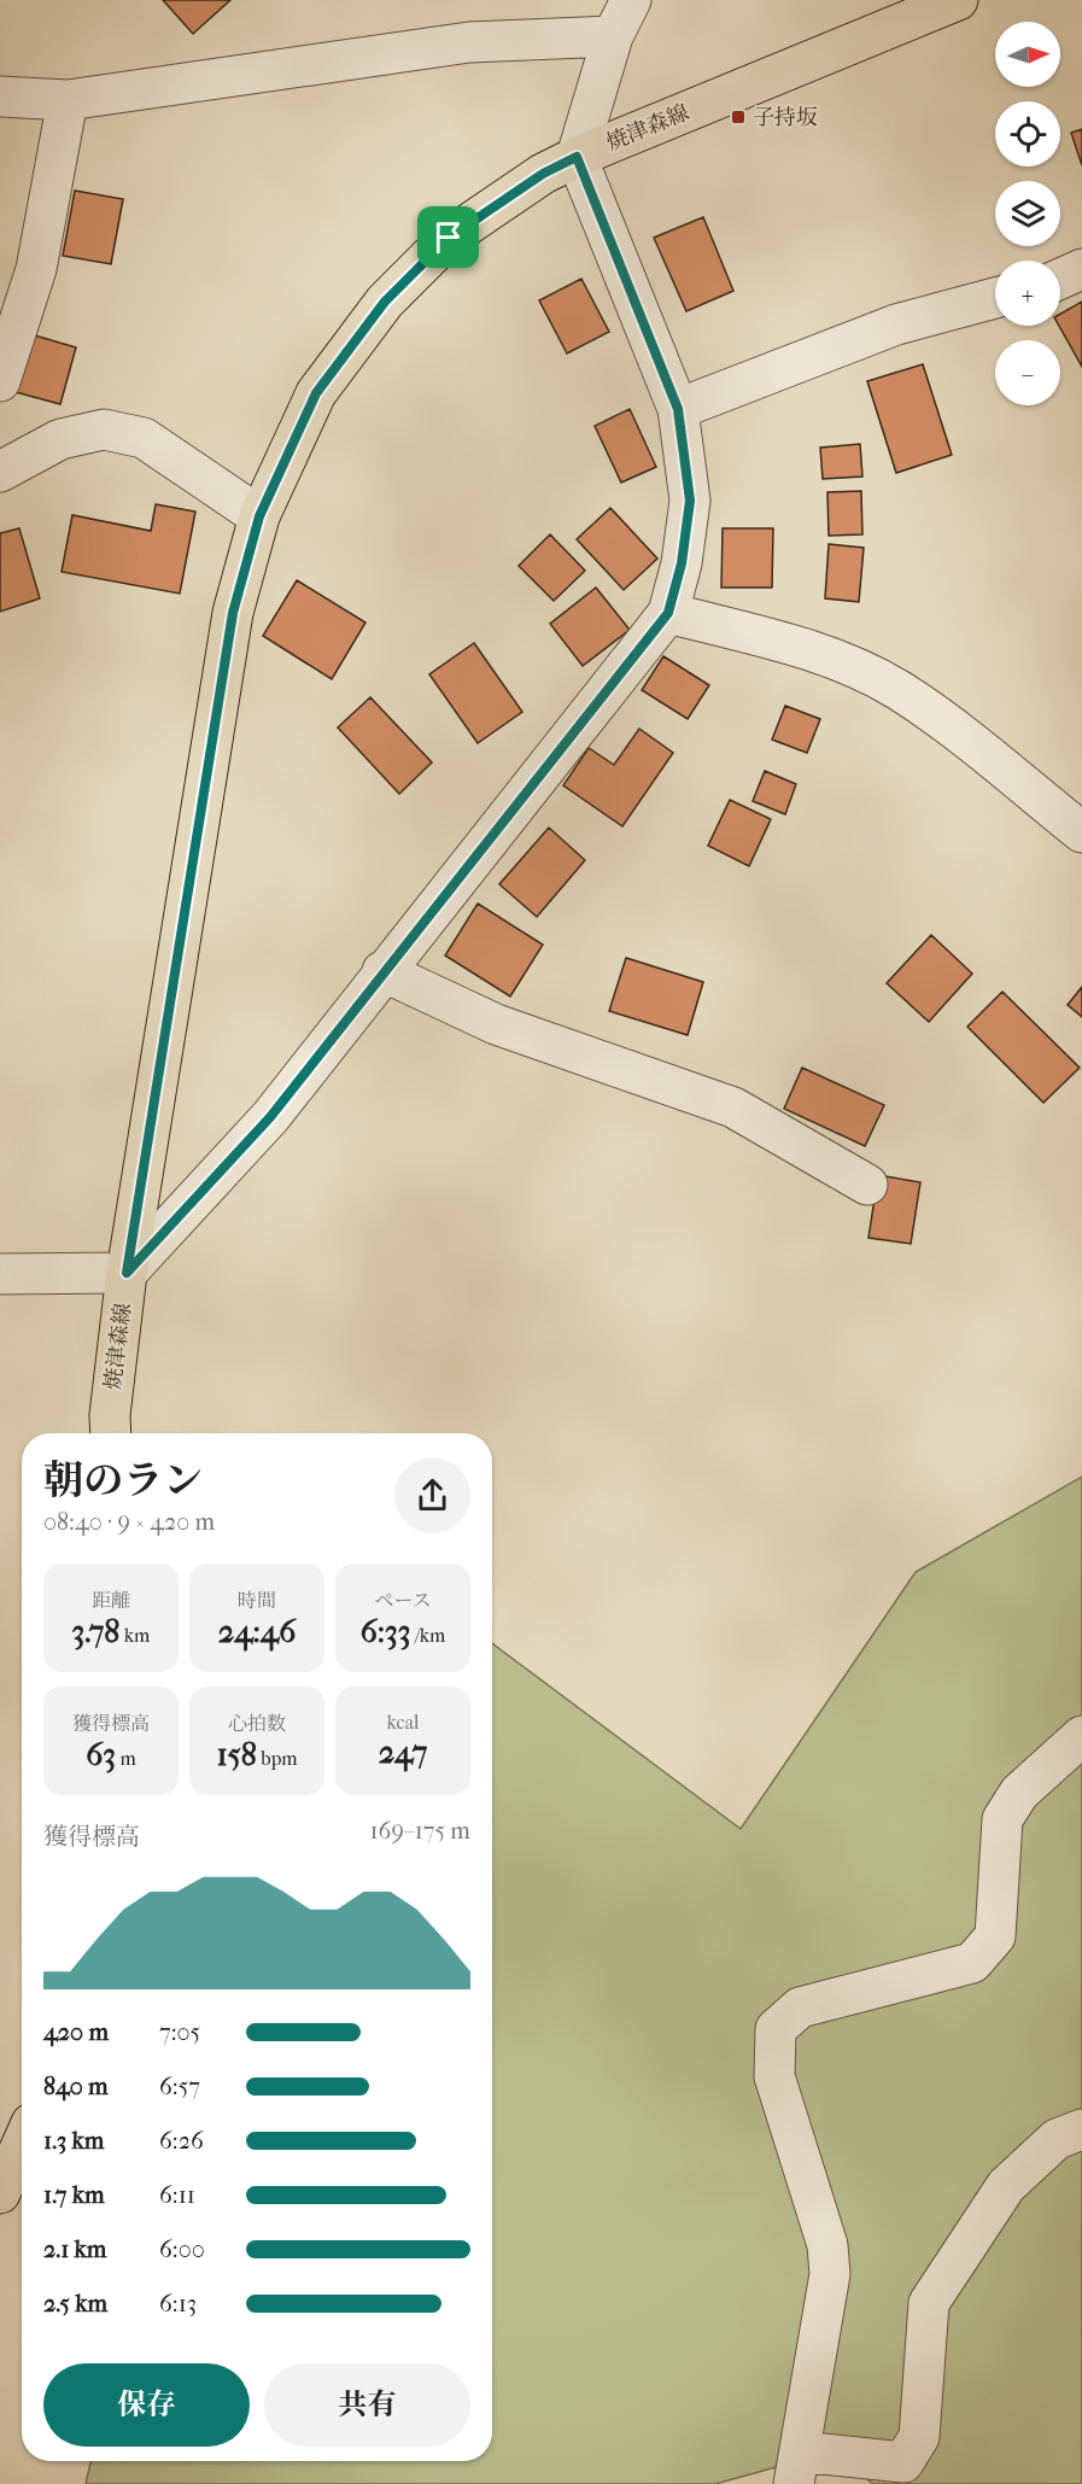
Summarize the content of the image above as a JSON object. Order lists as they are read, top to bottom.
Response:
{
  "streets": {
    "main road": ["焼津森線"]
  },
  "places": {
    "transit": ["子持坂"]
  },
  "north": "right",
  "page": {
    "map_buttons": ["+", "−"],
    "heading": ["朝のラン", "08:40 · 9 × 420 m"],
    "stats": [
      ["距離", "3.78 km"],
      ["時間", "24:46"],
      ["ペース", "6:33 /km"],
      ["獲得標高", "63 m"],
      ["心拍数", "158 bpm"],
      ["kcal", "247"]
    ],
    "chart": ["獲得標高", "169–175 m"],
    "list": [
      {
        "name": "420 m",
        "note": "7:05"
      },
      {
        "name": "840 m",
        "note": "6:57"
      },
      {
        "name": "1.3 km",
        "note": "6:26"
      },
      {
        "name": "1.7 km",
        "note": "6:11"
      },
      {
        "name": "2.1 km",
        "note": "6:00"
      },
      {
        "name": "2.5 km",
        "note": "6:13"
      }
    ],
    "buttons": ["保存", "共有"]
  }
}
